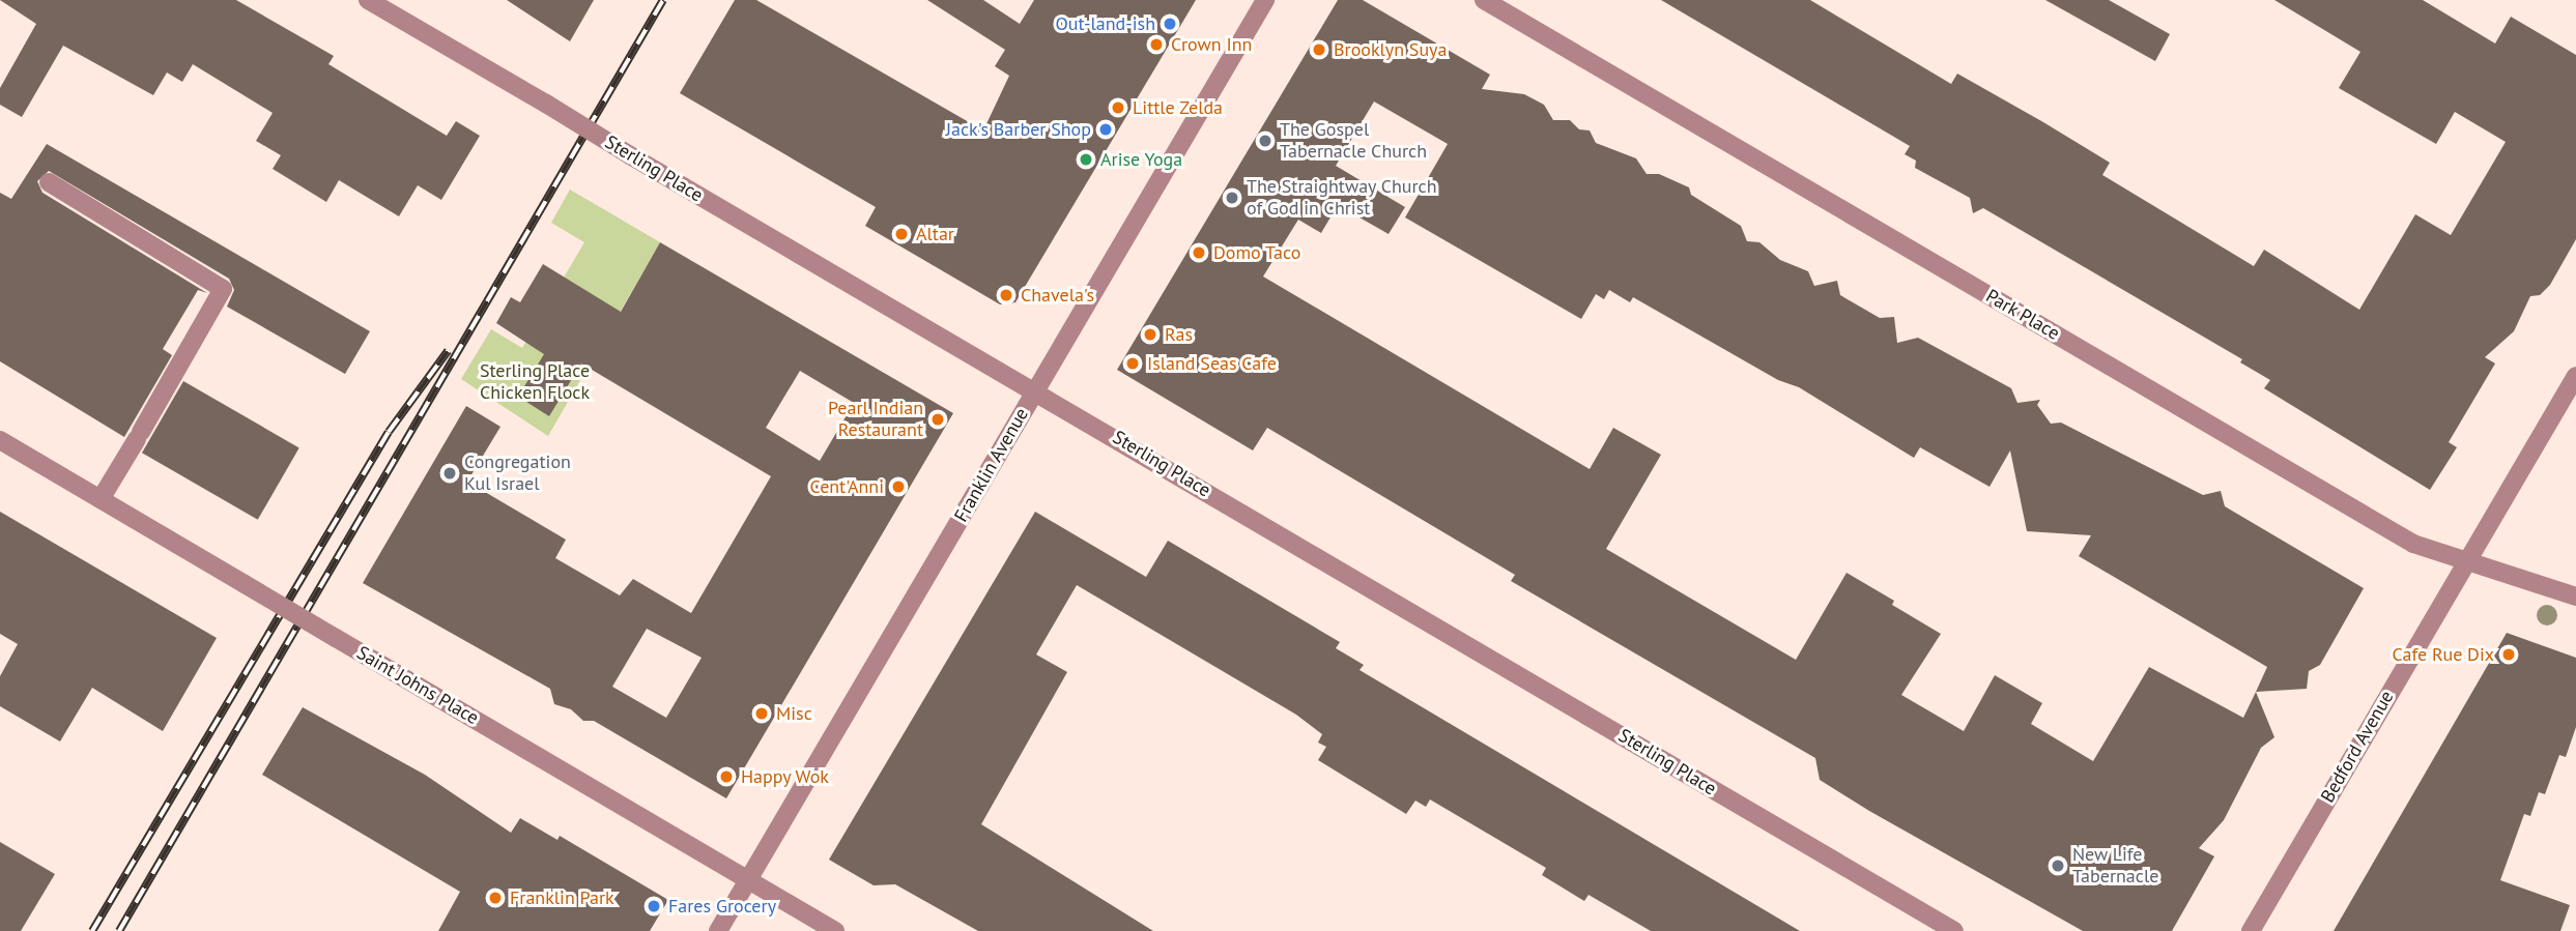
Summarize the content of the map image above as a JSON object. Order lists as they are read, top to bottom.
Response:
{
  "streets": {
    "street": [
      "Sterling Place",
      "Park Place",
      "Franklin Avenue",
      "Saint Johns Place",
      "Bedford Avenue"
    ]
  },
  "crossings": [
    ["Sterling Place", "Franklin Avenue"],
    ["Park Place", "Bedford Avenue"],
    ["Franklin Avenue", "Saint Johns Place"]
  ],
  "parks": ["Sterling Place Chicken Flock"],
  "places": [
    "Out-land-ish",
    "Crown Inn",
    "Brooklyn Suya",
    "Little Zelda",
    "Jack's Barber Shop",
    "The Gospel Tabernacle Church",
    "Arise Yoga",
    "The Straightway Church of God in Christ",
    "Altar",
    "Domo Taco",
    "Chavela's",
    "Ras",
    "Island Seas Cafe",
    "Pearl Indian Restaurant",
    "Congregation Kul Israel",
    "Cent'Anni",
    "Cafe Rue Dix",
    "Misc",
    "Happy Wok",
    "New Life Tabernacle",
    "Franklin Park",
    "Fares Grocery"
  ]
}
